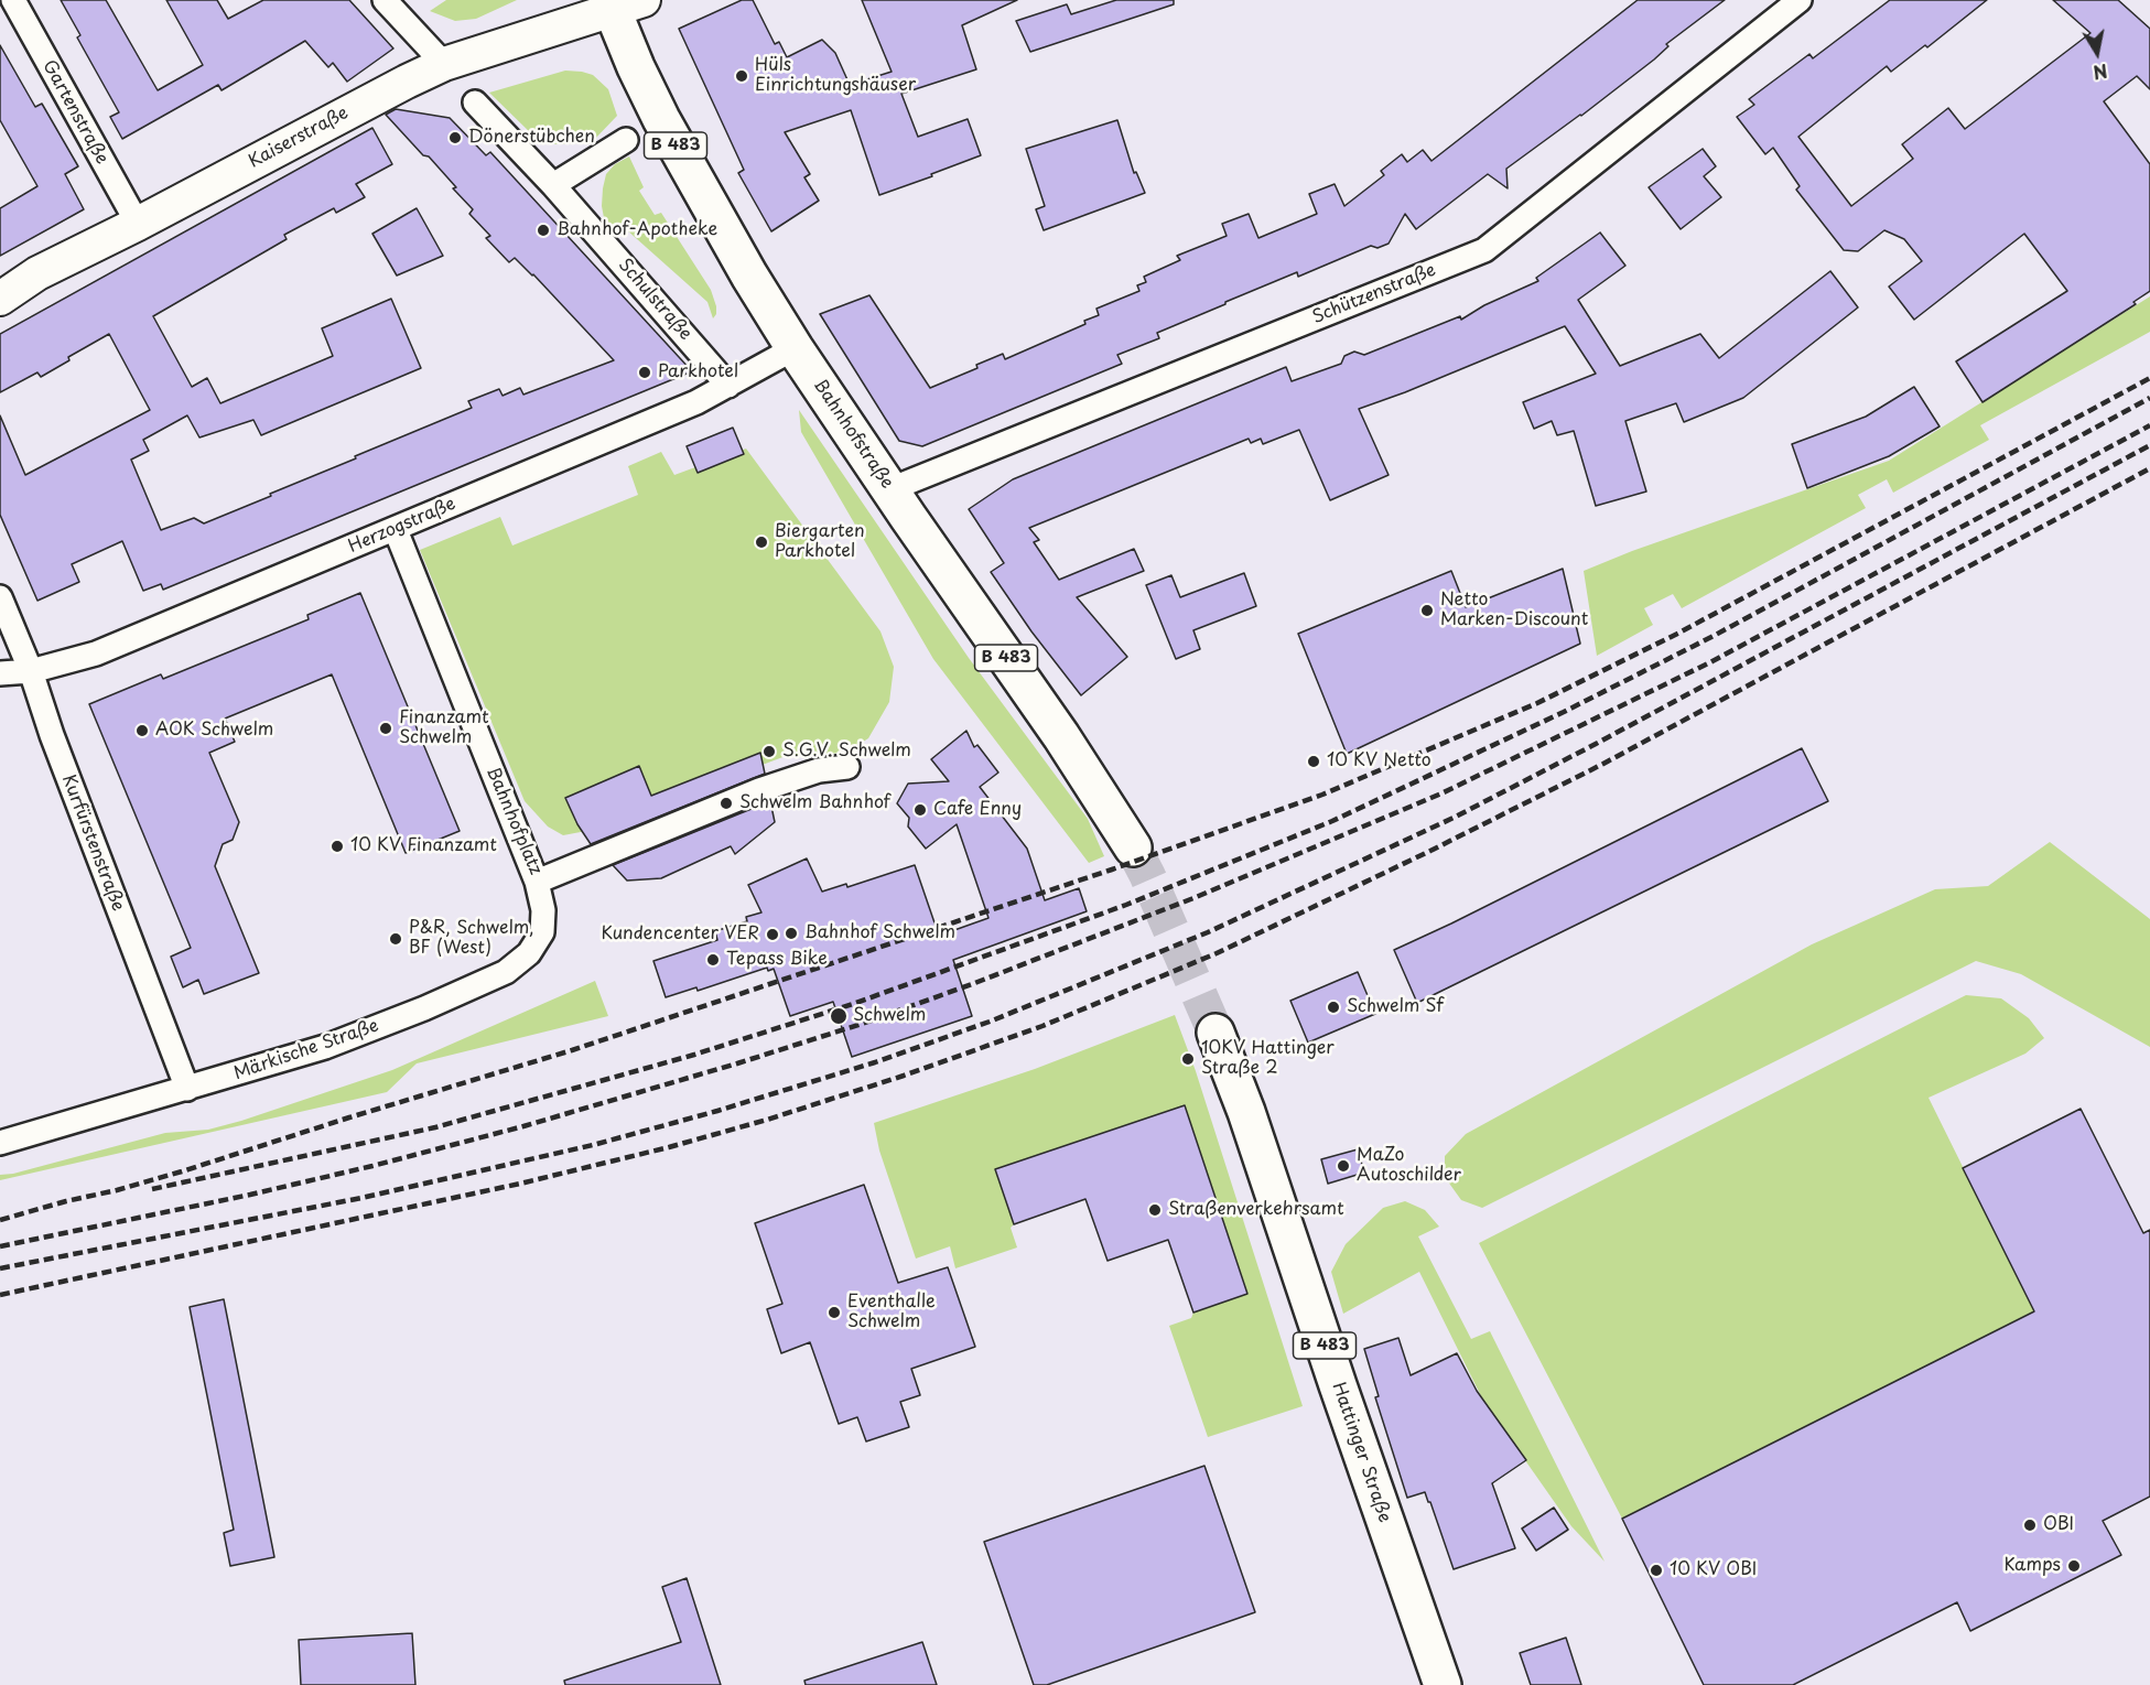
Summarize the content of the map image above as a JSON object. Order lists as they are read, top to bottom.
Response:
{
  "streets": {
    "main road": [
      "Kaiserstraße",
      "B 483",
      "Bahnhofstraße",
      "Hattinger Straße"
    ],
    "street": [
      "Gartenstraße",
      "Schützenstraße",
      "Schulstraße",
      "Herzogstraße",
      "Bahnhofplatz",
      "Kurfürstenstraße",
      "Märkische Straße"
    ]
  },
  "crossings": [
    ["Gartenstraße", "Kaiserstraße"],
    ["Kaiserstraße", "Bahnhofstraße"],
    ["Schützenstraße", "Bahnhofstraße"],
    ["Schulstraße", "Herzogstraße"],
    ["Bahnhofstraße", "Herzogstraße"],
    ["Herzogstraße", "Bahnhofplatz"],
    ["Herzogstraße", "Kurfürstenstraße"],
    ["Bahnhofplatz", "Märkische Straße"],
    ["Kurfürstenstraße", "Märkische Straße"]
  ],
  "places": [
    "Hüls Einrichtungshäuser",
    "Dönerstübchen",
    "Bahnhof-Apotheke",
    "Parkhotel",
    "Biergarten Parkhotel",
    "Netto Marken-Discount",
    "Finanzamt Schwelm",
    "AOK Schwelm",
    "S.G.V. Schwelm",
    "10 KV Netto",
    "Schwelm Bahnhof",
    "Cafe Enny",
    "10 KV Finanzamt",
    "Bahnhof Schwelm",
    "Kundencenter VER",
    "P&R, Schwelm, BF (West)",
    "Tepass Bike",
    "Schwelm Sf",
    "Schwelm",
    "10KV Hattinger Straße 2",
    "MaZo Autoschilder",
    "Straßenverkehrsamt",
    "Eventhalle Schwelm",
    "OBI",
    "Kamps",
    "10 KV OBI"
  ],
  "north": "bottom"
}
